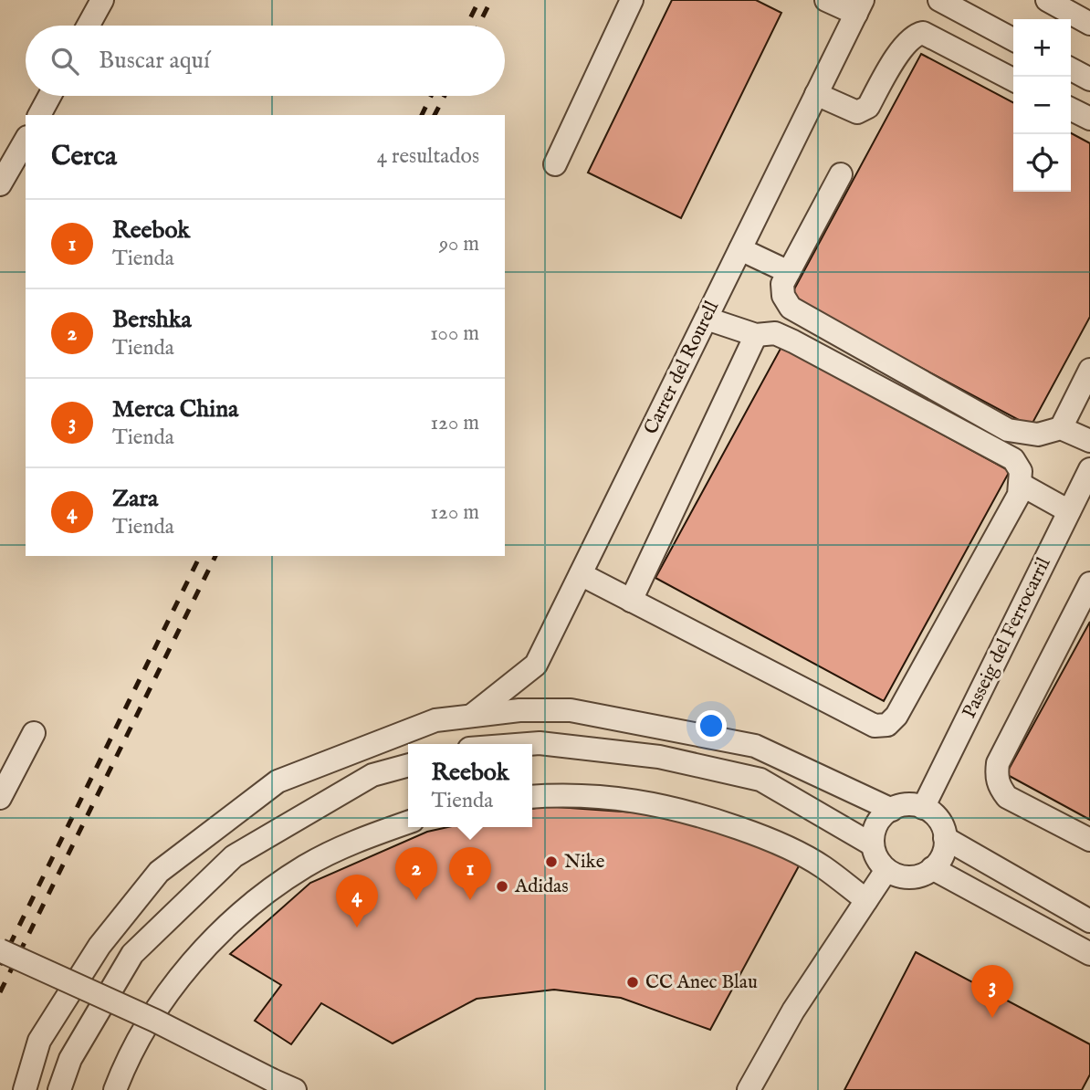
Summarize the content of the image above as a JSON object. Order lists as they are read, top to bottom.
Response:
{
  "streets": {
    "street": ["Carrer del Rourell", "Passeig del Ferrocarril"]
  },
  "places": ["Nike", "Adidas", "CC Anec Blau"],
  "page": {
    "map_buttons": ["+", "−"],
    "search": "Buscar aquí",
    "heading": ["Cerca", "4 resultados"],
    "list": [
      {
        "mark": "1",
        "name": "Reebok",
        "note": "Tienda",
        "value": "90 m"
      },
      {
        "mark": "2",
        "name": "Bershka",
        "note": "Tienda",
        "value": "100 m"
      },
      {
        "mark": "3",
        "name": "Merca China",
        "note": "Tienda",
        "value": "120 m"
      },
      {
        "mark": "4",
        "name": "Zara",
        "note": "Tienda",
        "value": "120 m"
      }
    ],
    "popup": ["Reebok", "Tienda"],
    "pins": [
      "1",
      "2",
      "4",
      "3"
    ]
  }
}
